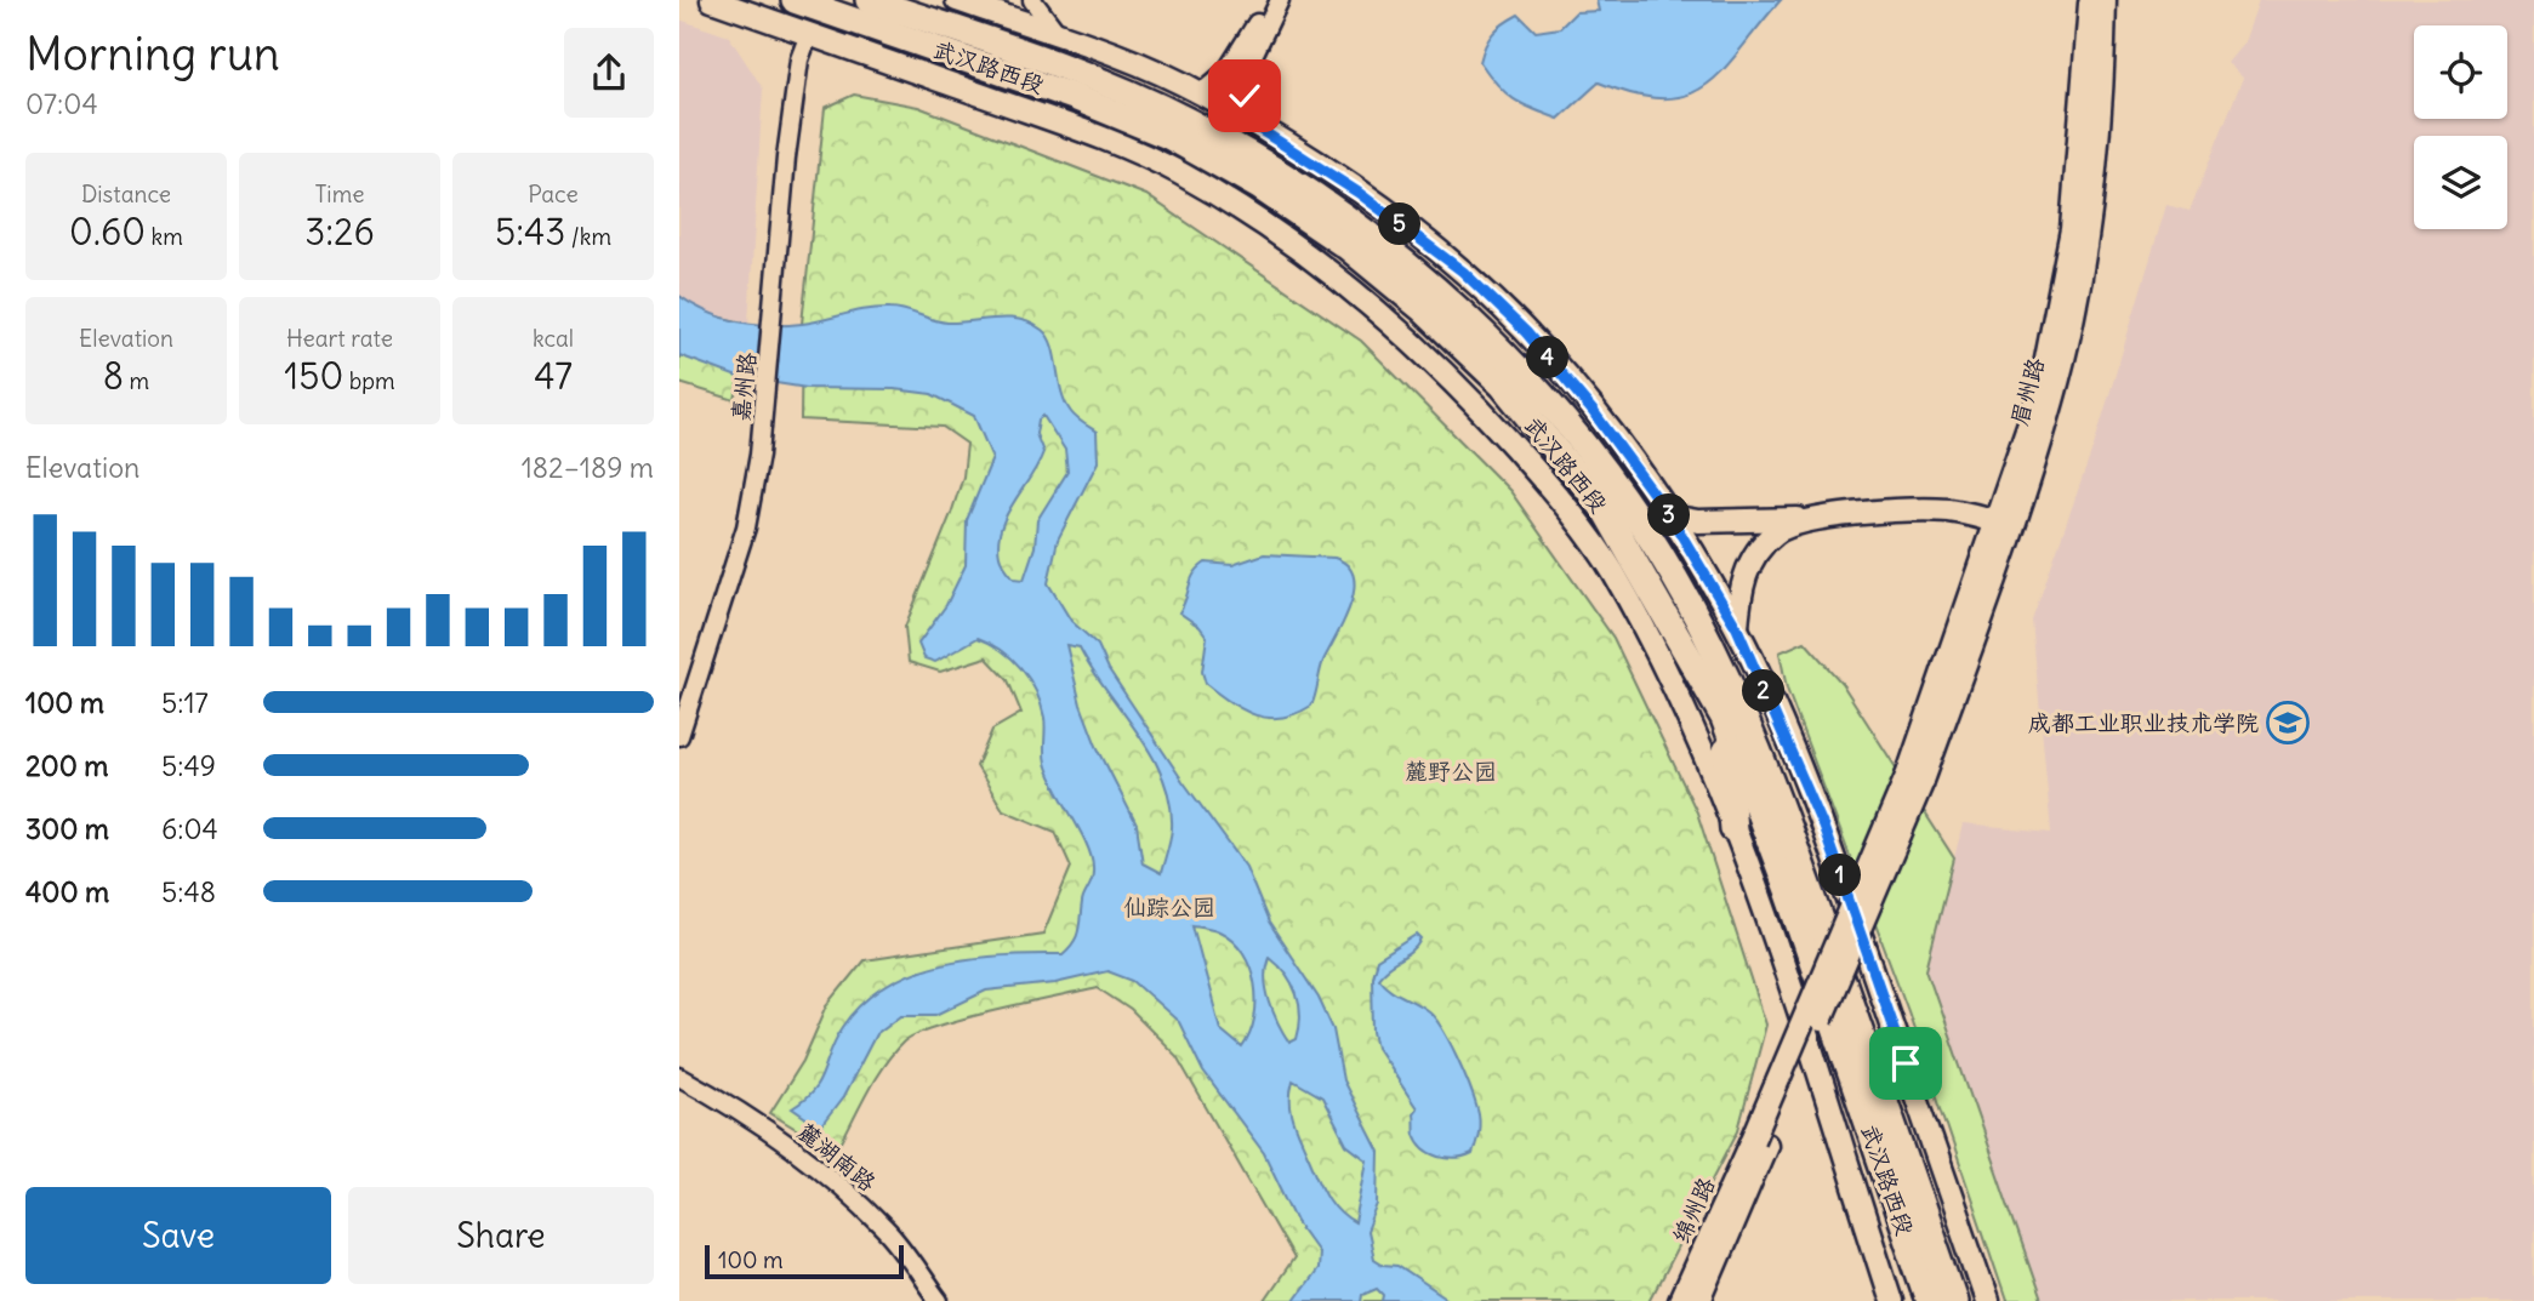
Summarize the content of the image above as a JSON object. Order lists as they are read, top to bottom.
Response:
{
  "streets": {
    "highway": ["武汉路西段"],
    "main road": ["眉州路", "绵州路"],
    "street": ["嘉州路", "麓湖南路"]
  },
  "crossings": [
    ["眉州路", "绵州路"]
  ],
  "parks": ["麓野公园", "仙踪公园"],
  "places": {
    "school or university": ["成都工业职业技术学院"]
  },
  "scale_bar": "100 m",
  "page": {
    "heading": ["Morning run", "07:04"],
    "stats": [
      ["Distance", "0.60 km"],
      ["Time", "3:26"],
      ["Pace", "5:43 /km"],
      ["Elevation", "8 m"],
      ["Heart rate", "150 bpm"],
      ["kcal", "47"]
    ],
    "pins": [
      "5",
      "4",
      "3",
      "2",
      "1"
    ],
    "chart": ["Elevation", "182–189 m"],
    "list": [
      {
        "name": "100 m",
        "note": "5:17"
      },
      {
        "name": "200 m",
        "note": "5:49"
      },
      {
        "name": "300 m",
        "note": "6:04"
      },
      {
        "name": "400 m",
        "note": "5:48"
      }
    ],
    "buttons": ["Save", "Share"],
    "scale": "100 m"
  }
}
